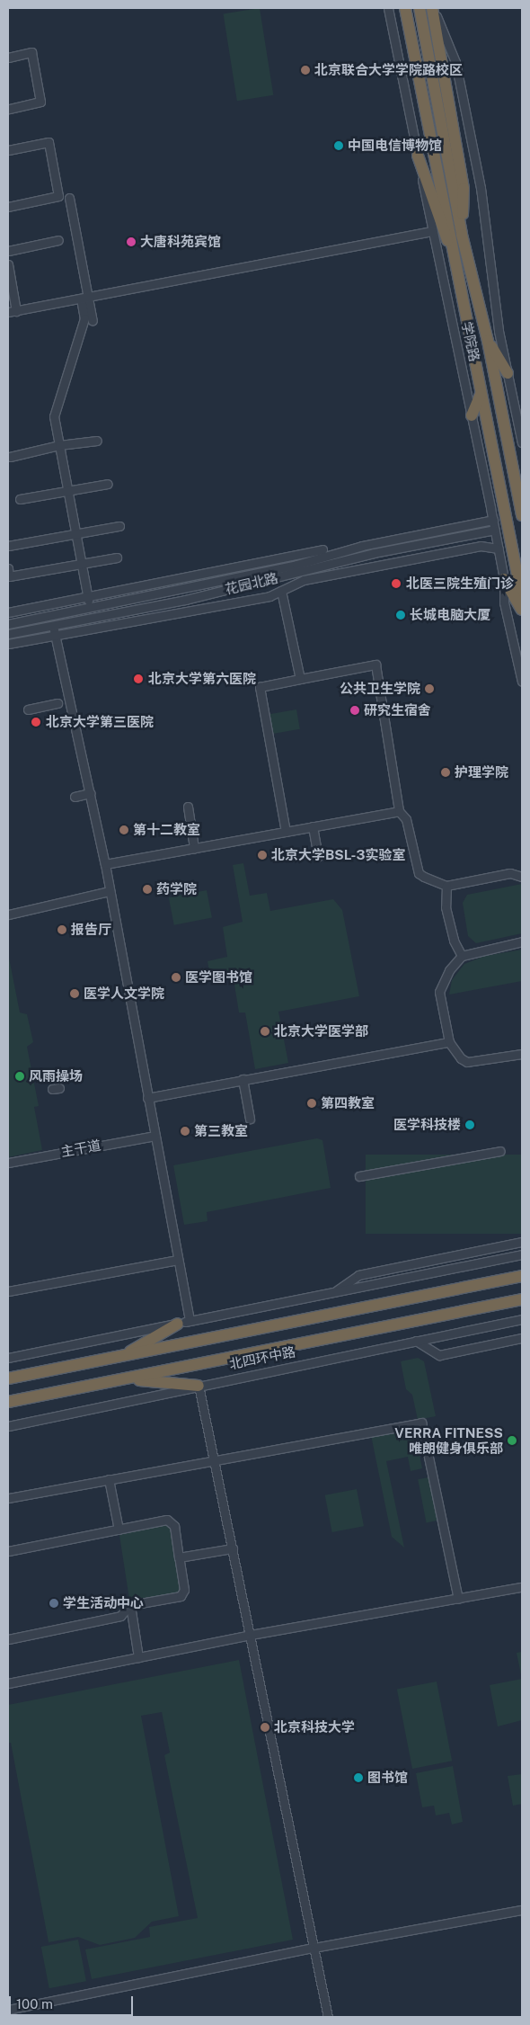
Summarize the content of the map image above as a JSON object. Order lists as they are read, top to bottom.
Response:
{
  "streets": {
    "highway": ["学院路", "北四环中路"],
    "street": ["花园北路", "主干道"]
  },
  "crossings": [
    ["学院路", "花园北路"]
  ],
  "places": [
    "北京联合大学学院路校区",
    "中国电信博物馆",
    "大唐科苑宾馆",
    "北医三院生殖门诊",
    "长城电脑大厦",
    "北京大学第六医院",
    "公共卫生学院",
    "研究生宿舍",
    "北京大学第三医院",
    "护理学院",
    "第十二教室",
    "北京大学BSL-3实验室",
    "药学院",
    "报告厅",
    "医学图书馆",
    "医学人文学院",
    "北京大学医学部",
    "风雨操场",
    "第四教室",
    "医学科技楼",
    "第三教室",
    "VERRA FITNESS 唯朗健身俱乐部",
    "学生活动中心",
    "北京科技大学",
    "图书馆"
  ],
  "scale_bar": "100 m"
}
